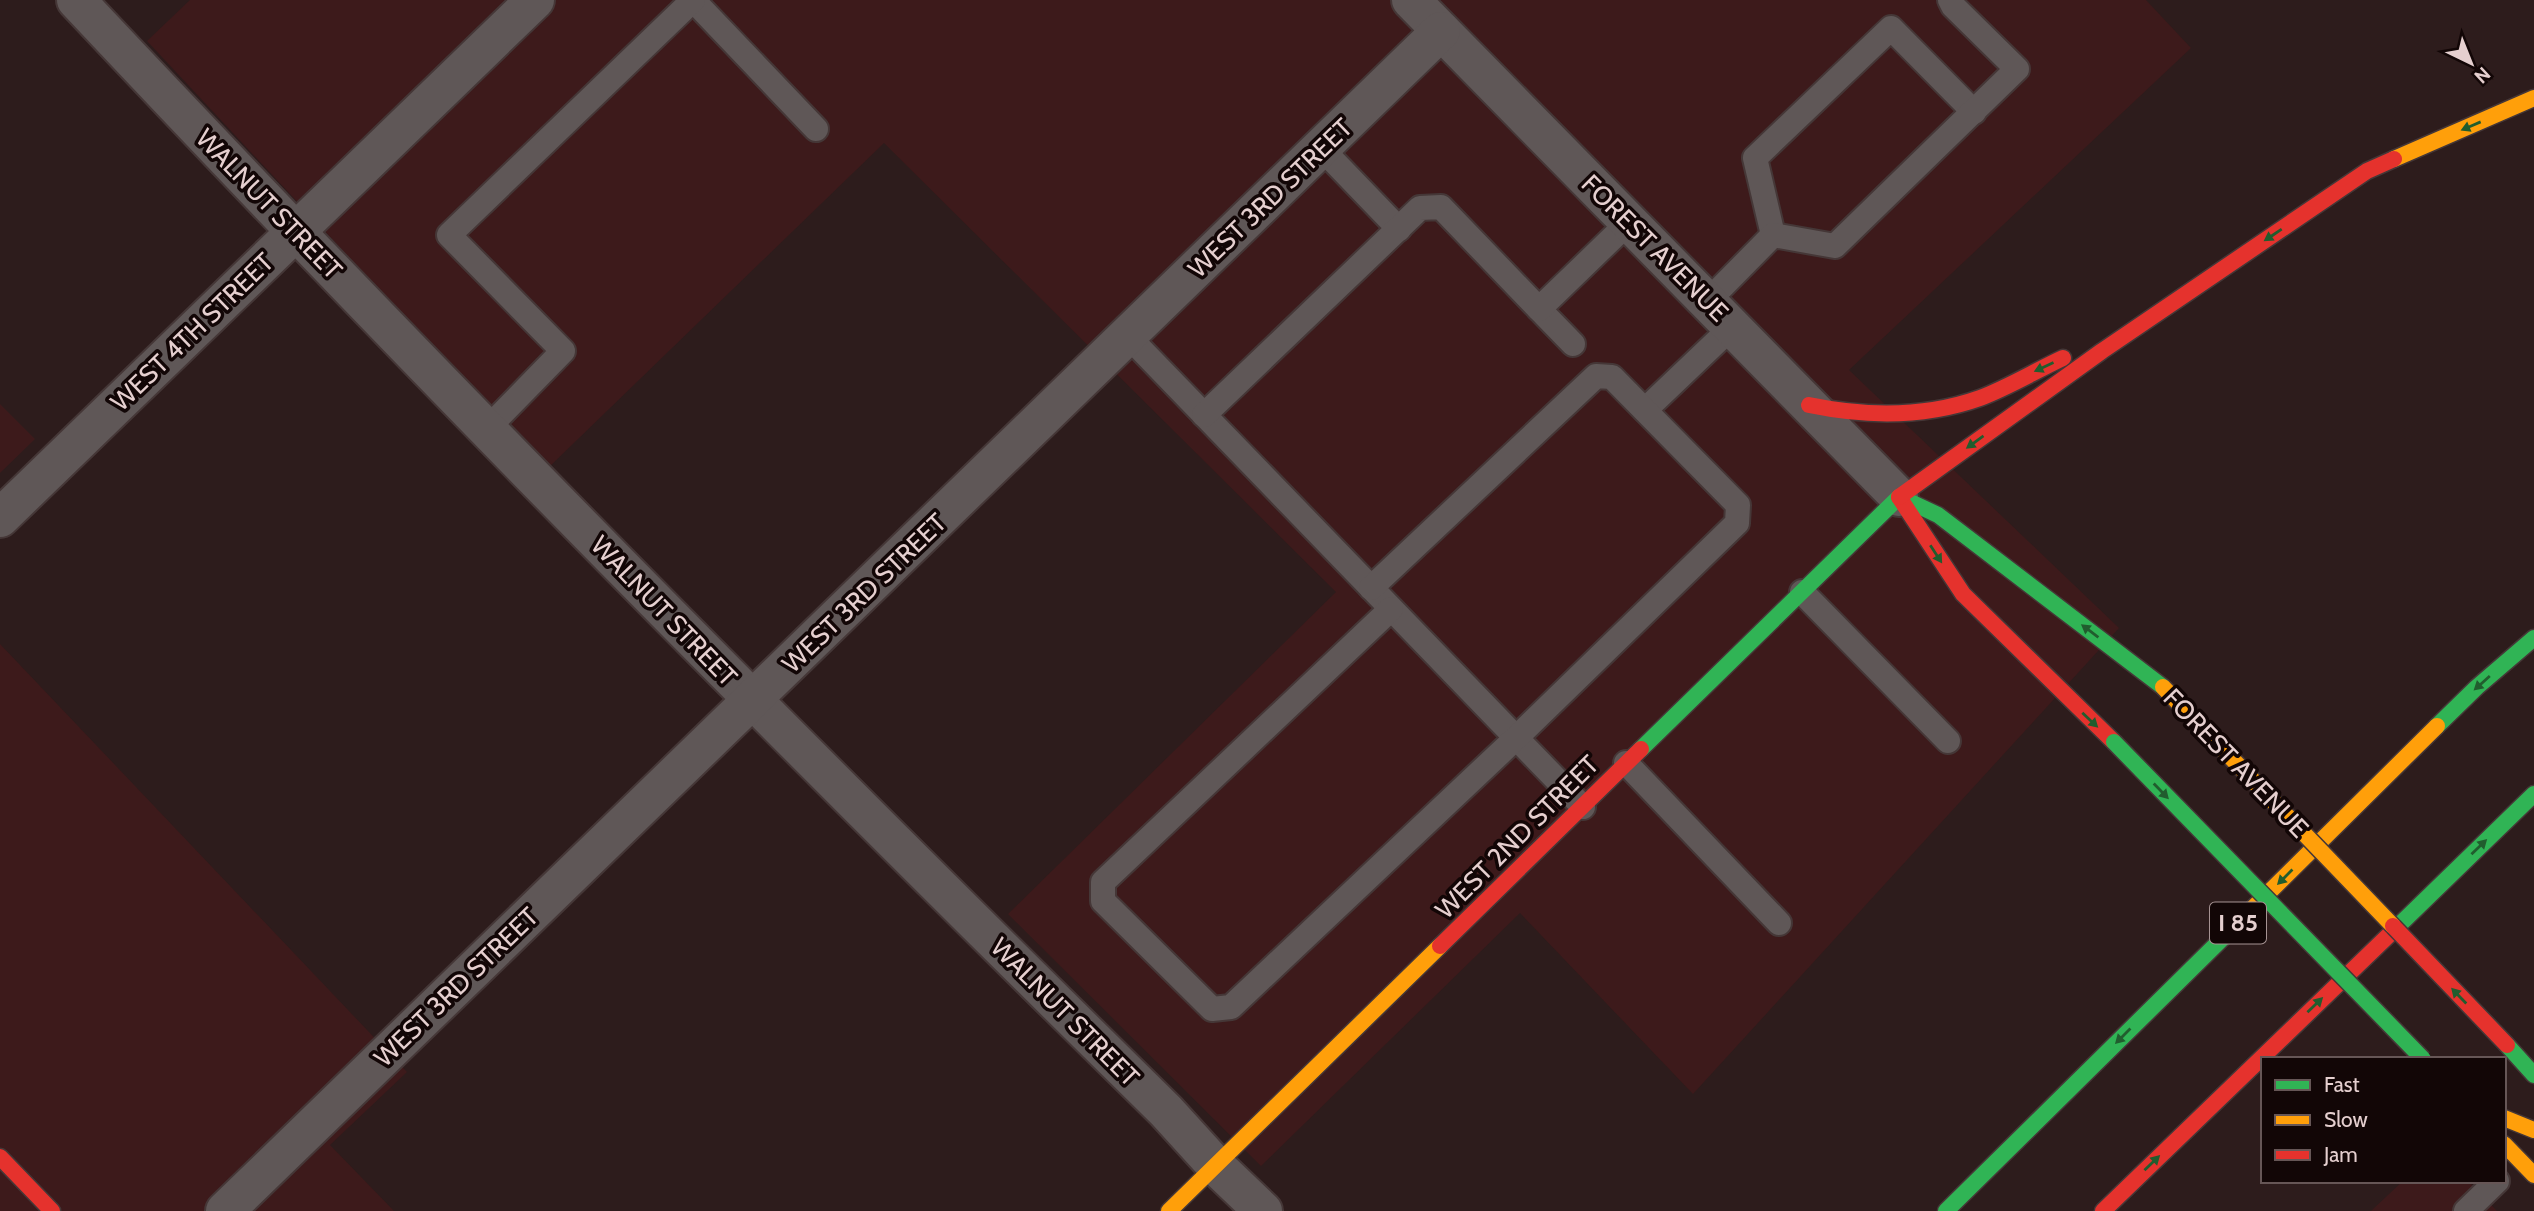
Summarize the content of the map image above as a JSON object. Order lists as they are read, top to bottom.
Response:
{
  "streets": {
    "main road": ["FOREST AVENUE", "WEST 2ND STREET", "I 85"],
    "street": ["WEST 3RD STREET", "WALNUT STREET", "WEST 4TH STREET"]
  },
  "crossings": [
    ["WEST 3RD STREET", "WALNUT STREET"],
    ["WEST 3RD STREET", "FOREST AVENUE"],
    ["WALNUT STREET", "WEST 4TH STREET"],
    ["WALNUT STREET", "WEST 2ND STREET"],
    ["FOREST AVENUE", "WEST 2ND STREET"]
  ],
  "legend": ["Fast", "Slow", "Jam"],
  "north": "bottom right"
}
